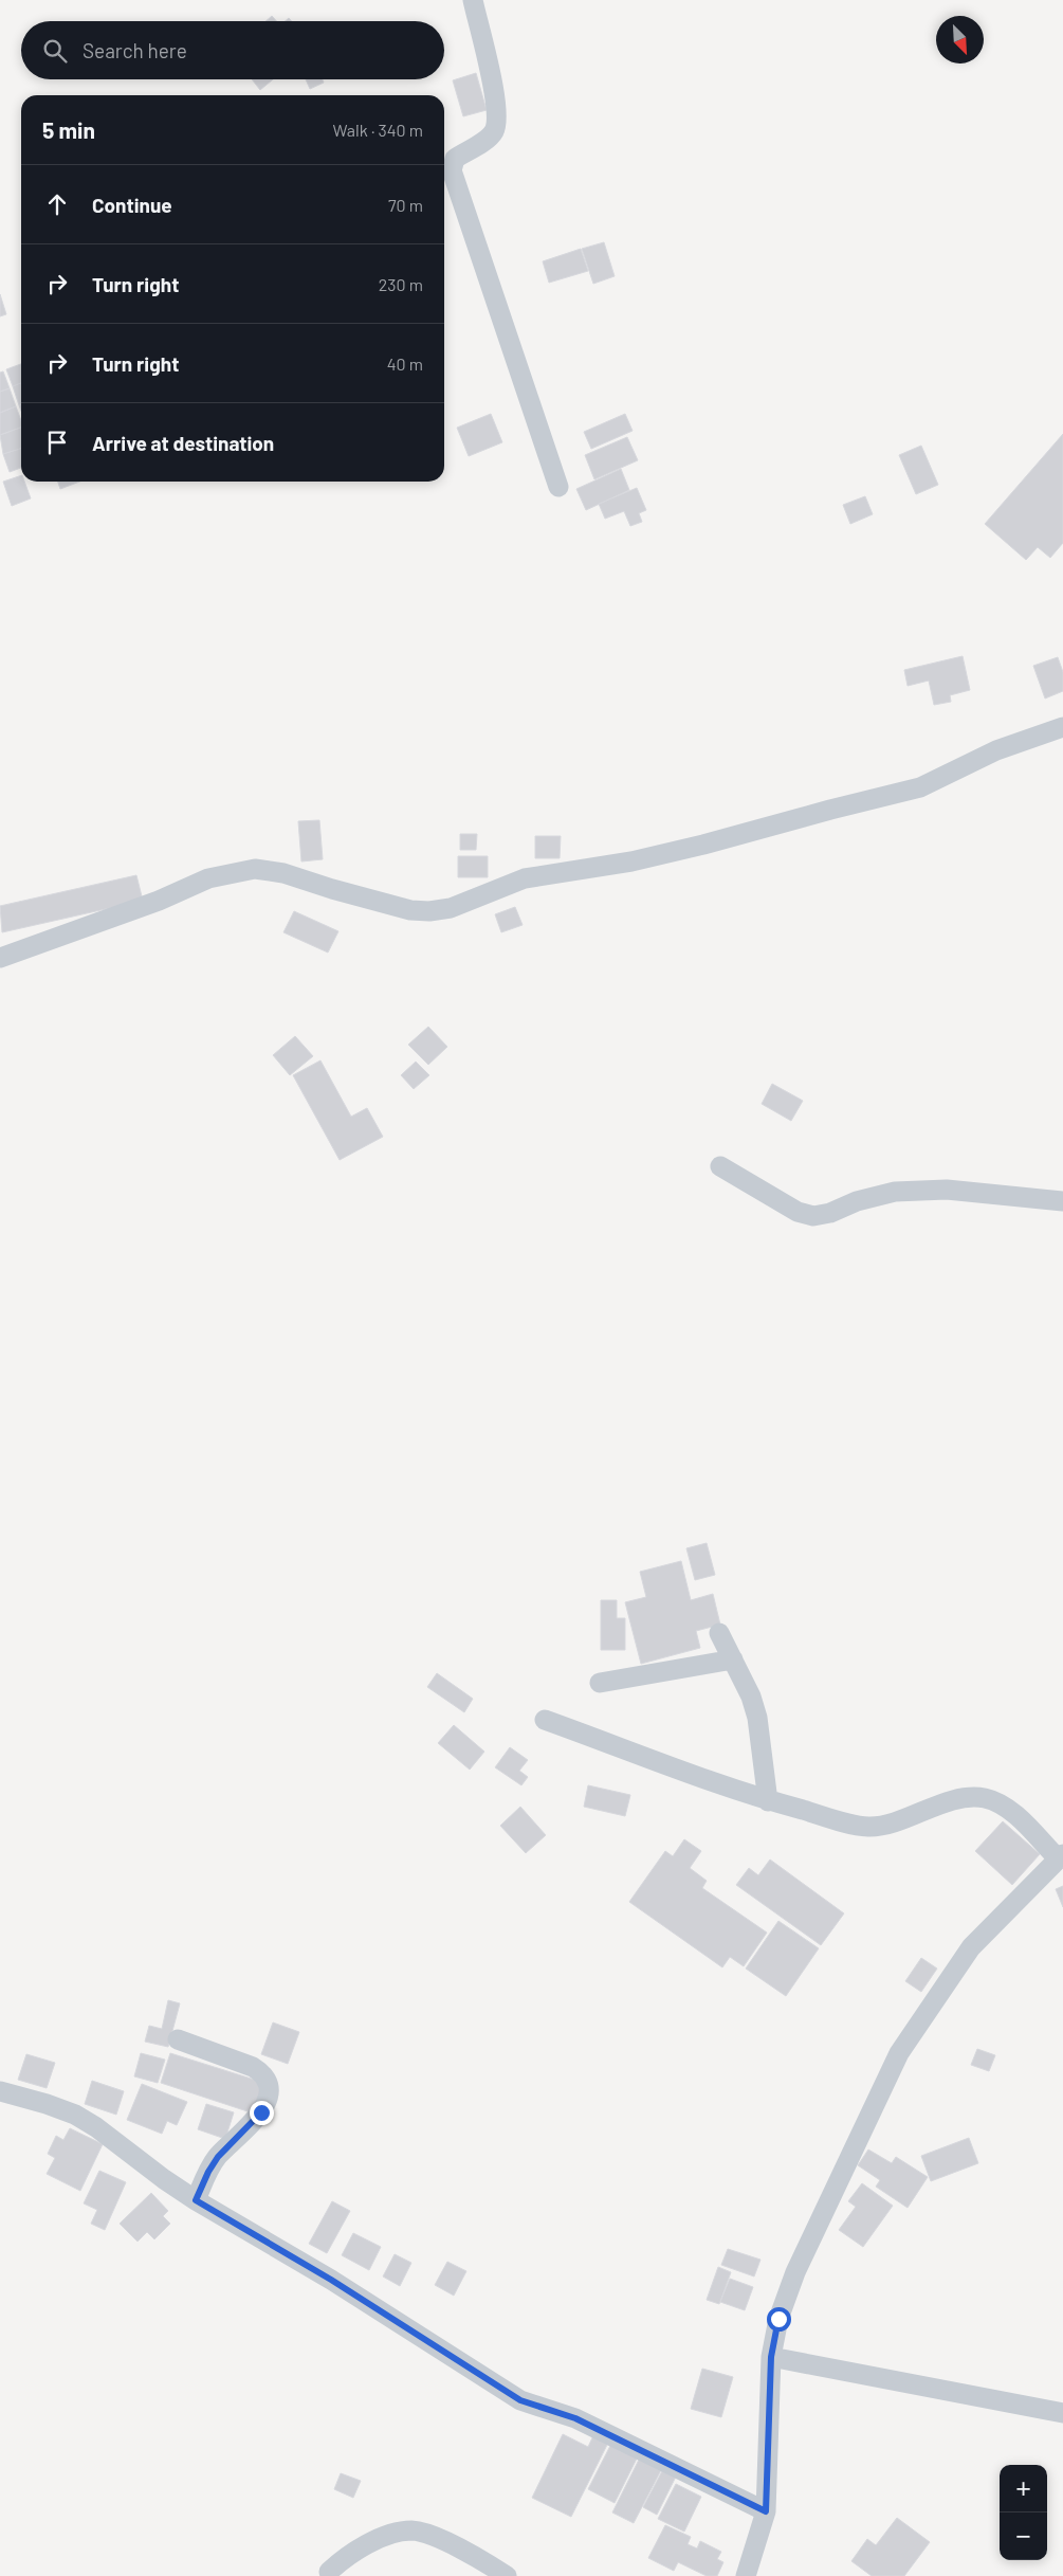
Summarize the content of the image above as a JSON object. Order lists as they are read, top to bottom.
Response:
{
  "north": "bottom right",
  "page": {
    "search": "Search here",
    "heading": ["5 min", "Walk · 340 m"],
    "list": [
      ["Continue", "70 m"],
      ["Turn right", "230 m"],
      ["Turn right", "40 m"],
      "Arrive at destination"
    ],
    "map_buttons": ["+", "−"]
  }
}
